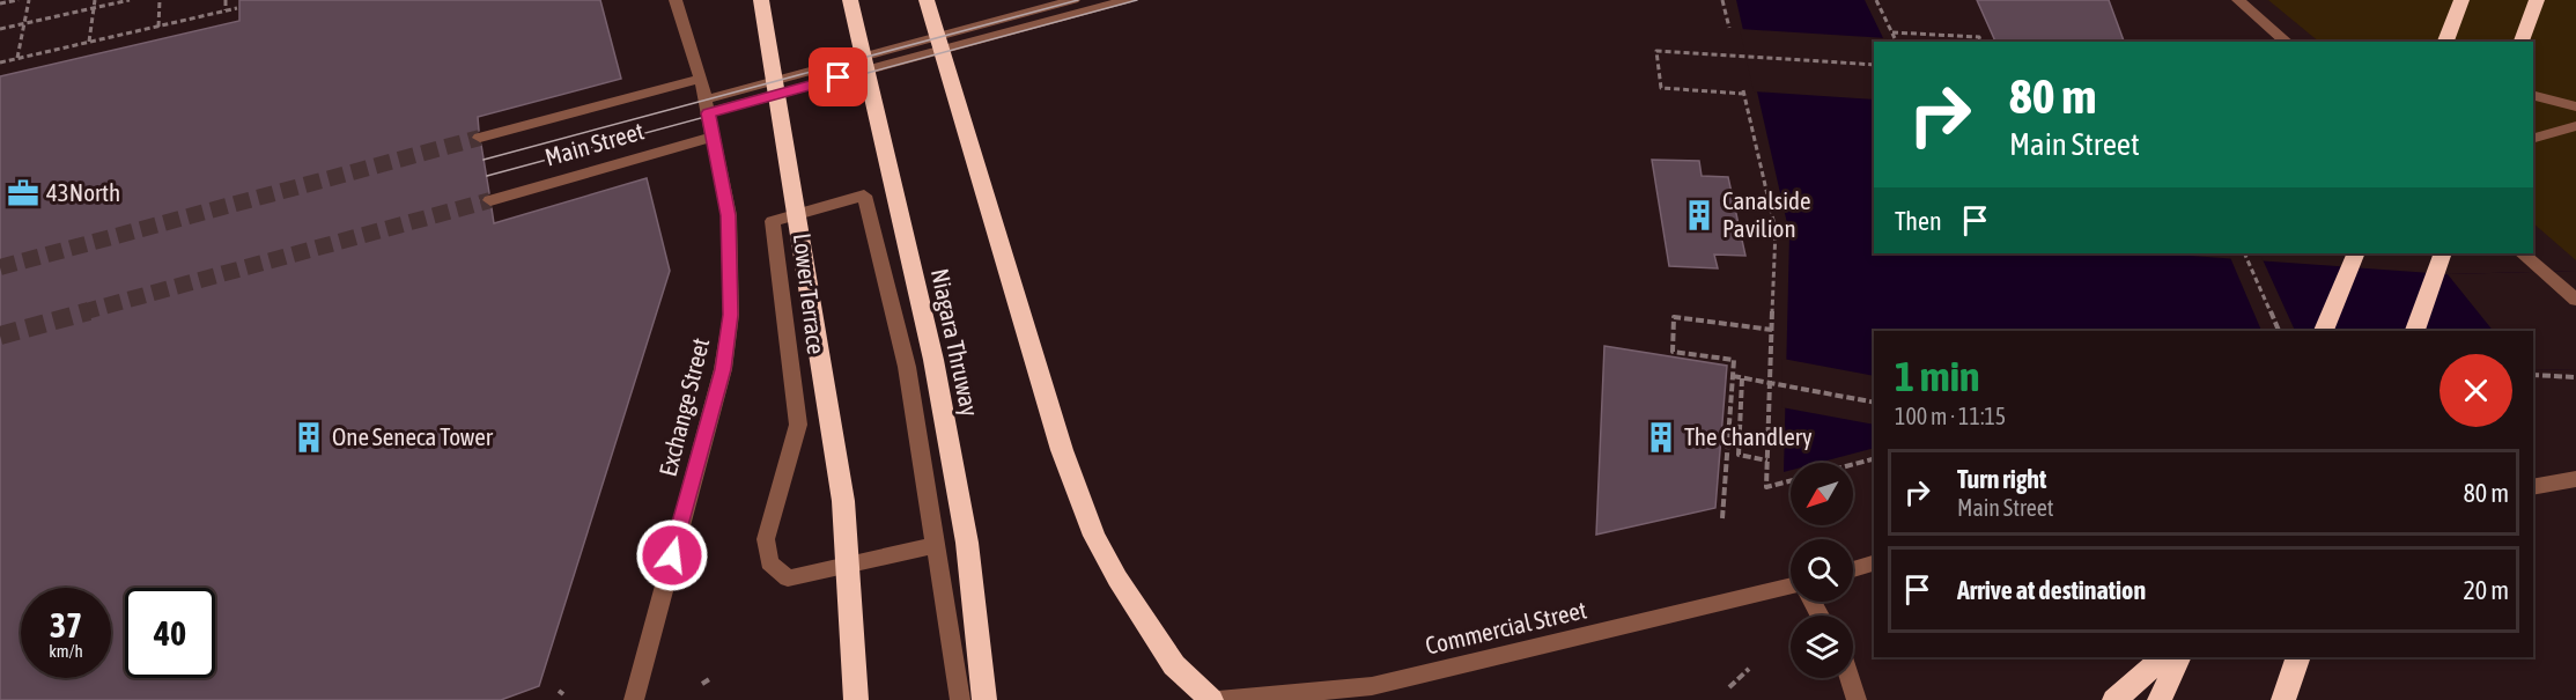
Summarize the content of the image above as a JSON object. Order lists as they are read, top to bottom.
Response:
{
  "streets": {
    "highway": ["Niagara Thruway"],
    "street": [
      "Main Street",
      "Lower Terrace",
      "Exchange Street",
      "Commercial Street"
    ]
  },
  "crossings": [
    ["Main Street", "Exchange Street"]
  ],
  "places": {
    "office": ["43North"],
    "building": ["Canalside Pavilion", "One Seneca Tower", "The Chandlery"]
  },
  "north": "bottom left",
  "page": {
    "turn": ["80 m", "Main Street"],
    "then": "Then",
    "heading": ["1 min", "100 m · 11:15"],
    "list": [
      {
        "name": "Turn right",
        "note": "Main Street",
        "value": "80 m"
      },
      {
        "name": "Arrive at destination",
        "value": "20 m"
      }
    ],
    "speed": "37 km/h",
    "limit": "40"
  }
}
